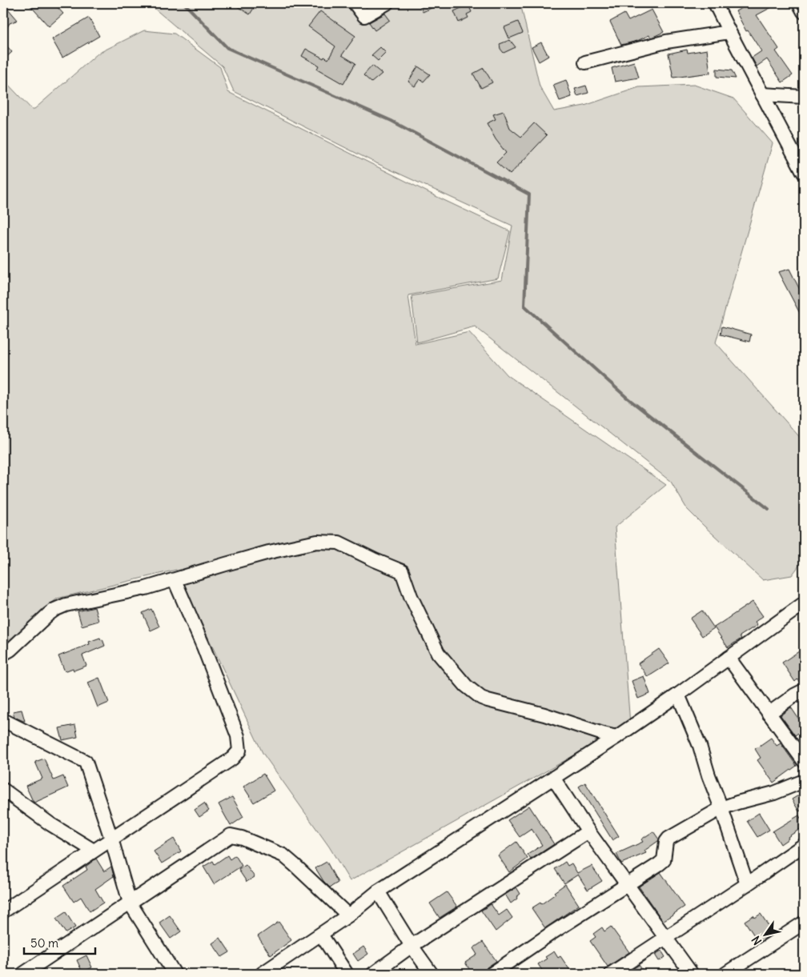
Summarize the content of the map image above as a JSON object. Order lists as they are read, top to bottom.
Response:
{
  "scale_bar": "50 m",
  "north": "bottom left"
}
